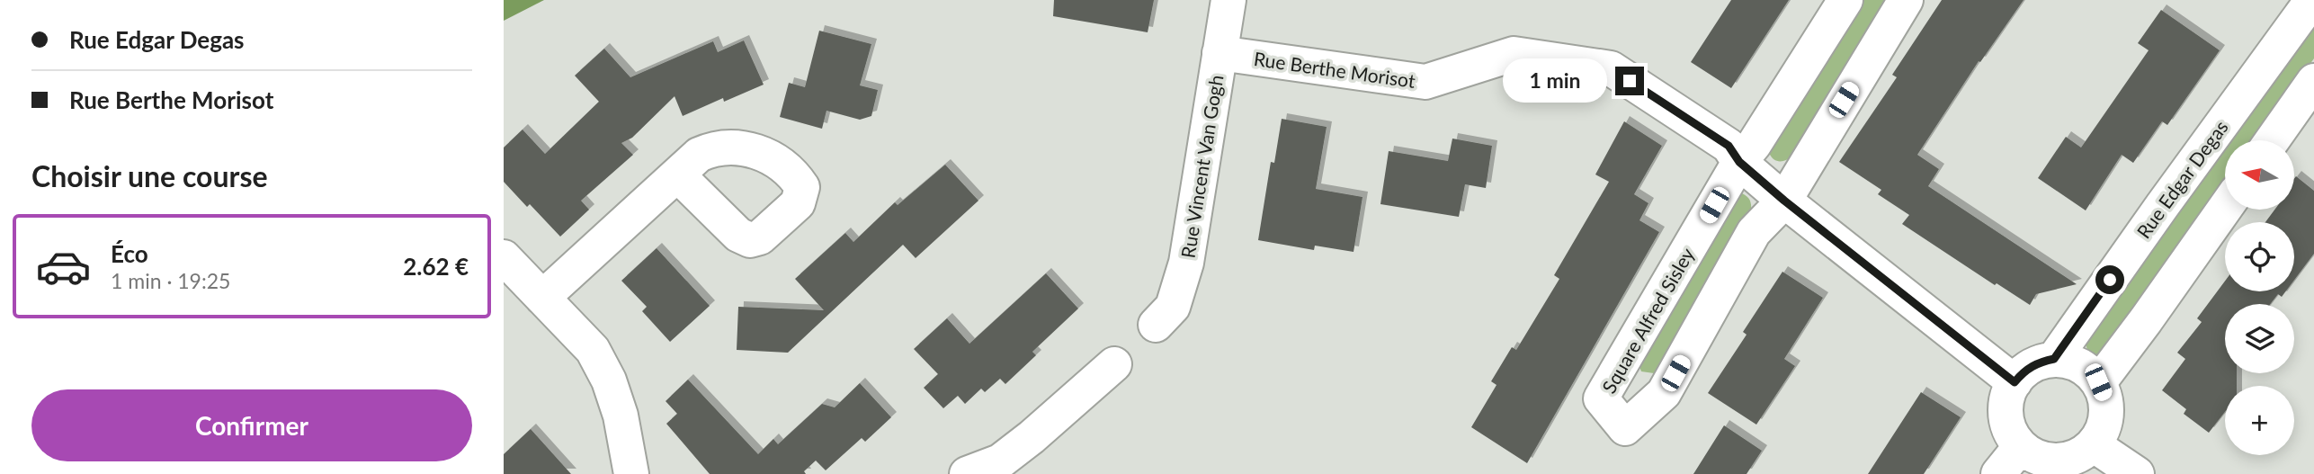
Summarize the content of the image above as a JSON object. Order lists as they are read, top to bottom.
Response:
{
  "streets": {
    "street": [
      "Rue Berthe Morisot",
      "Rue Vincent Van Gogh",
      "Rue Edgar Degas",
      "Square Alfred Sisley"
    ]
  },
  "crossings": [
    ["Rue Berthe Morisot", "Rue Vincent Van Gogh"],
    ["Rue Berthe Morisot", "Rue Edgar Degas"],
    ["Rue Berthe Morisot", "Square Alfred Sisley"]
  ],
  "north": "left",
  "page": {
    "banner": ["Rue Edgar Degas", "Rue Berthe Morisot"],
    "bubble": "1 min",
    "heading": "Choisir une course",
    "map_buttons": "+",
    "list": [
      {
        "name": "Éco",
        "note": "1 min · 19:25",
        "value": "2.62 €"
      }
    ],
    "buttons": "Confirmer"
  }
}
